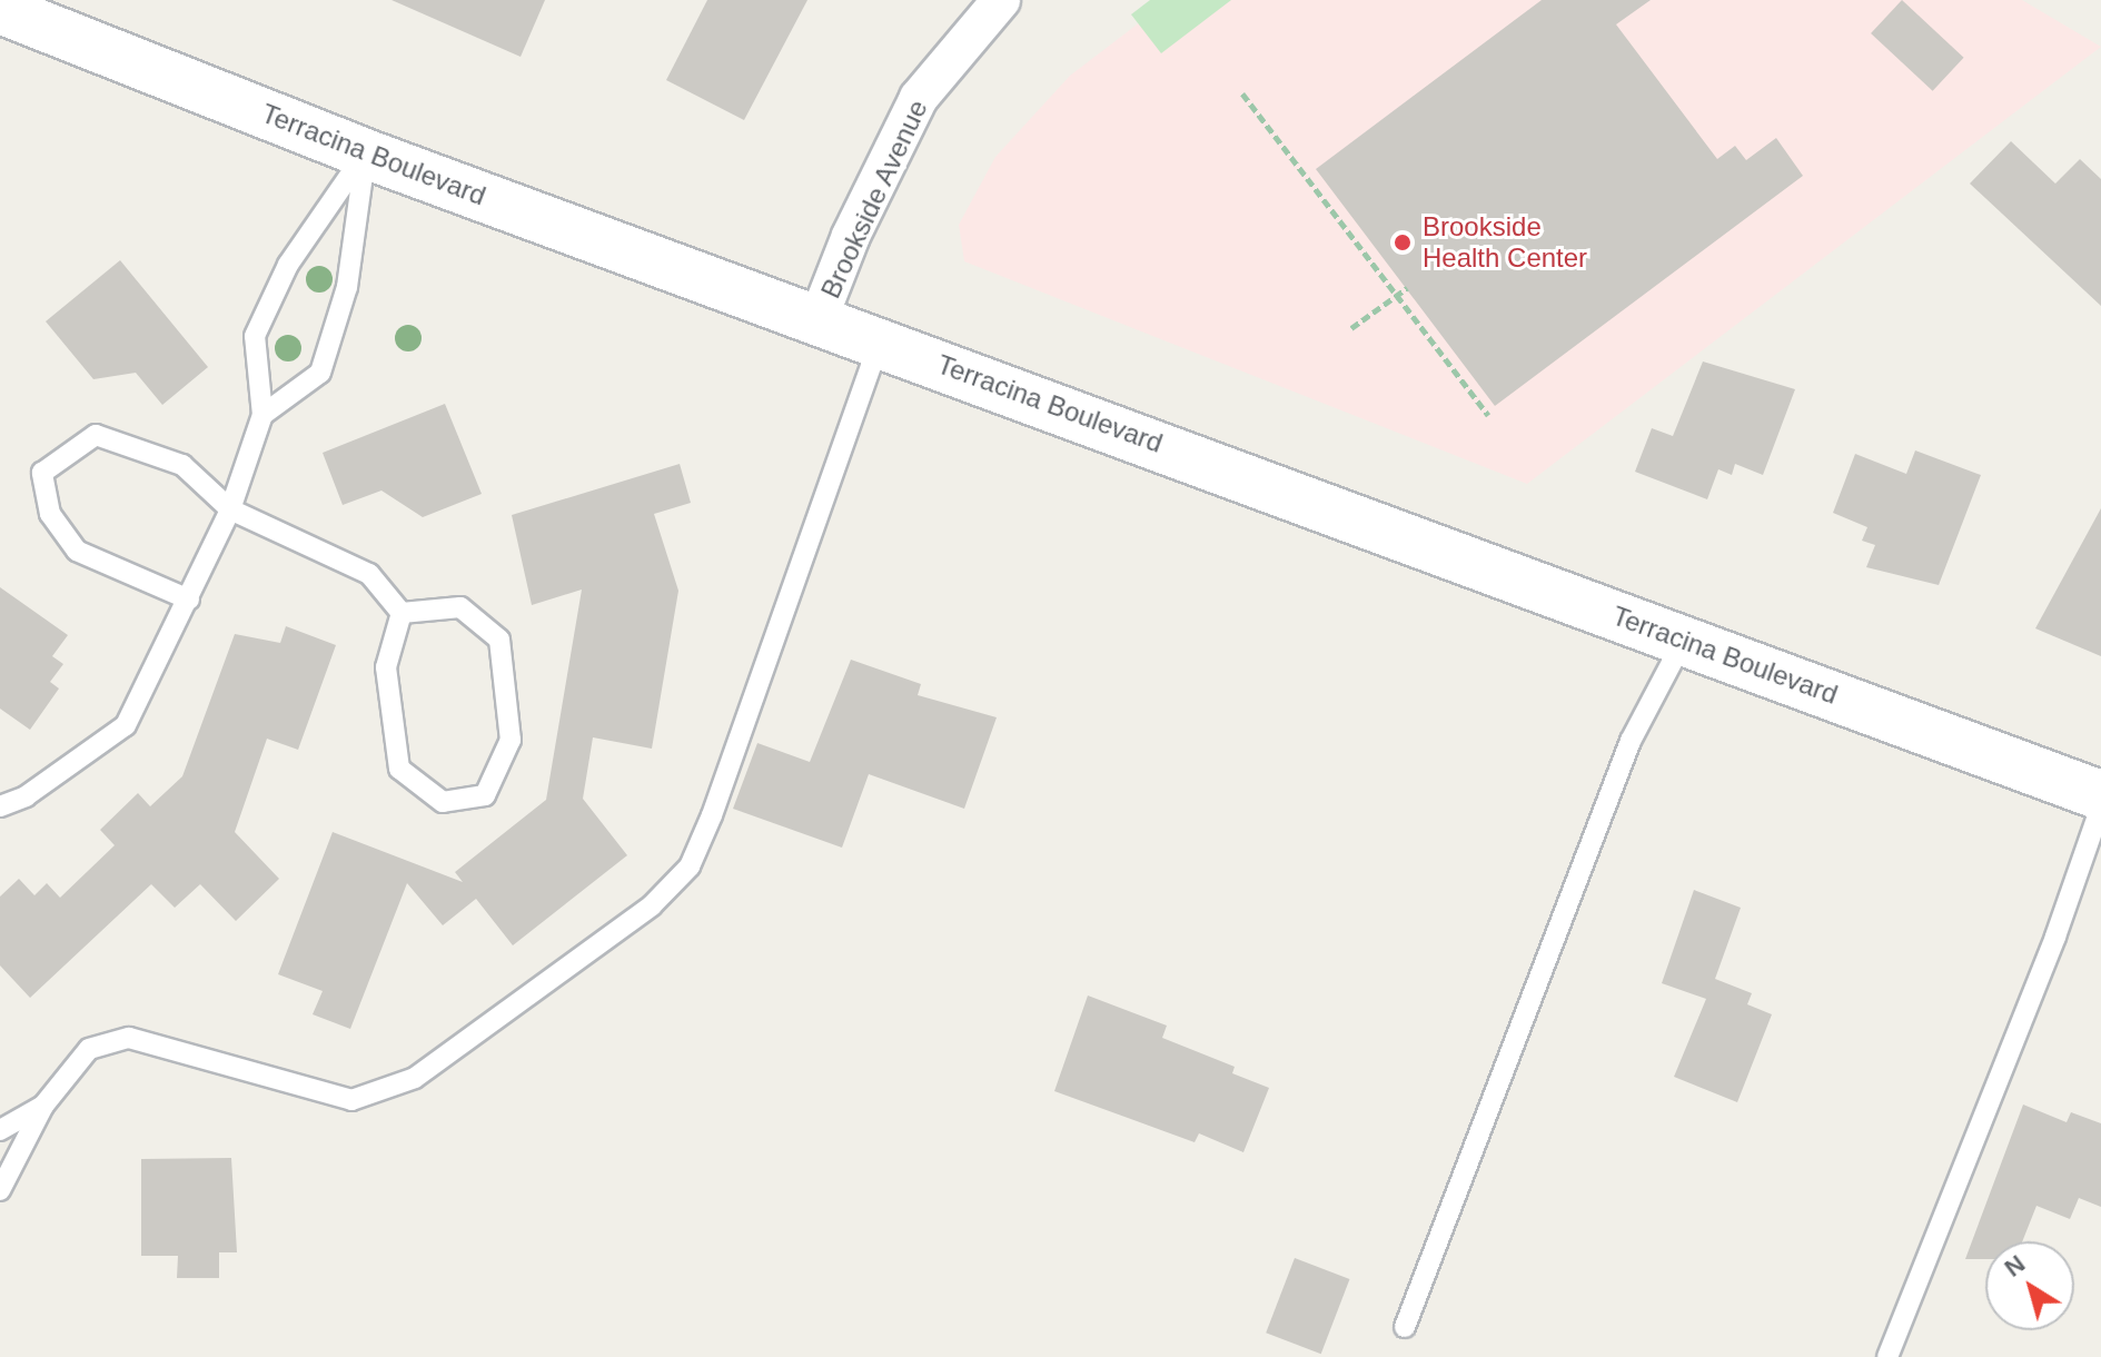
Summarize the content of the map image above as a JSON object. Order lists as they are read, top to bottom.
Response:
{
  "streets": {
    "main road": ["Terracina Boulevard"],
    "street": ["Brookside Avenue"]
  },
  "crossings": [
    ["Terracina Boulevard", "Brookside Avenue"]
  ],
  "places": ["Brookside Health Center"],
  "north": "top left"
}
